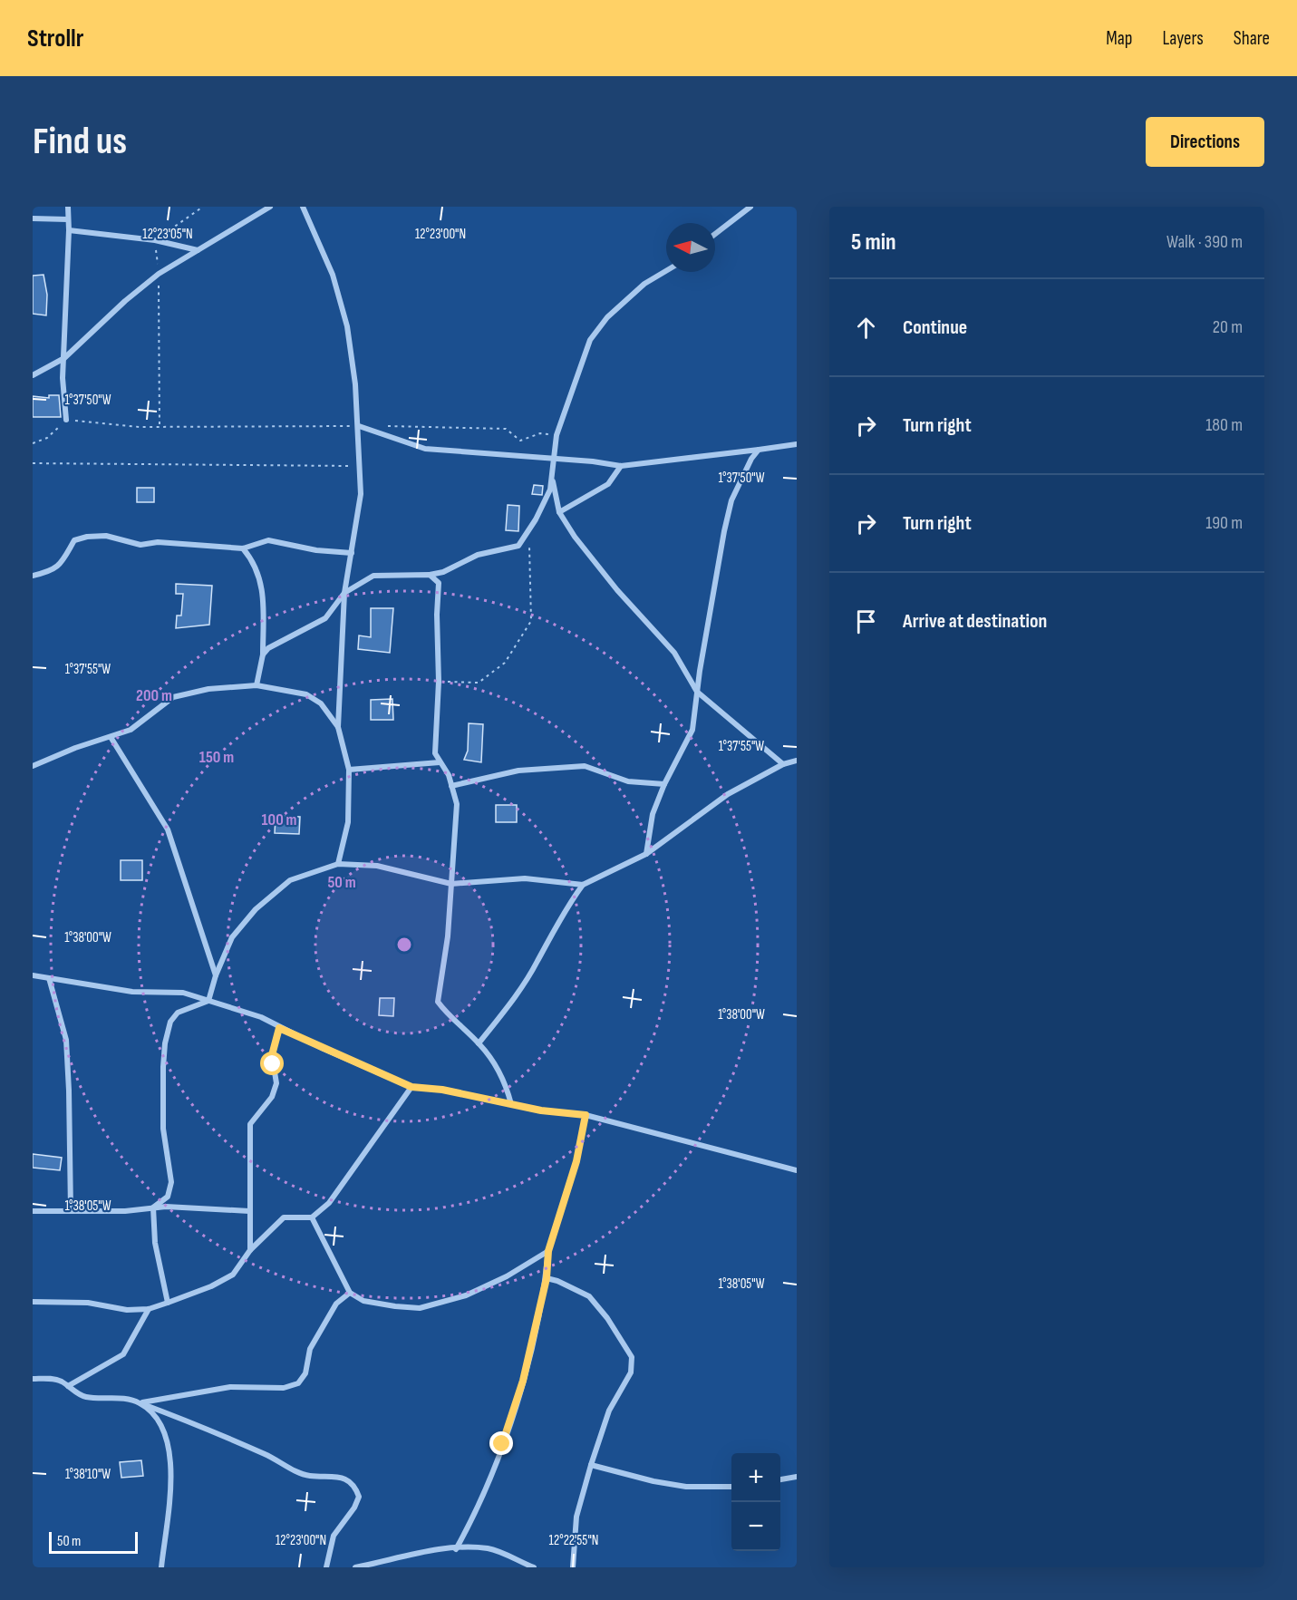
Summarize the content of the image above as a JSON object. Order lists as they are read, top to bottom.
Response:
{
  "scale_bar": "50 m",
  "north": "left",
  "page": {
    "header": "Strollr",
    "nav": ["Map", "Layers", "Share"],
    "buttons": "Directions",
    "title": "Find us",
    "heading": ["5 min", "Walk · 390 m"],
    "list": [
      ["Continue", "20 m"],
      ["Turn right", "180 m"],
      ["Turn right", "190 m"],
      "Arrive at destination"
    ],
    "map_buttons": ["+", "−"],
    "scale": "50 m"
  },
  "coordinates": [
    "12°23'05\"N",
    "12°23'00\"N",
    "1°37'50\"W",
    "1°37'55\"W",
    "1°38'00\"W",
    "1°38'05\"W",
    "1°38'10\"W",
    "12°22'55\"N"
  ],
  "rings": [
    "200 m",
    "150 m",
    "100 m",
    "50 m"
  ]
}
